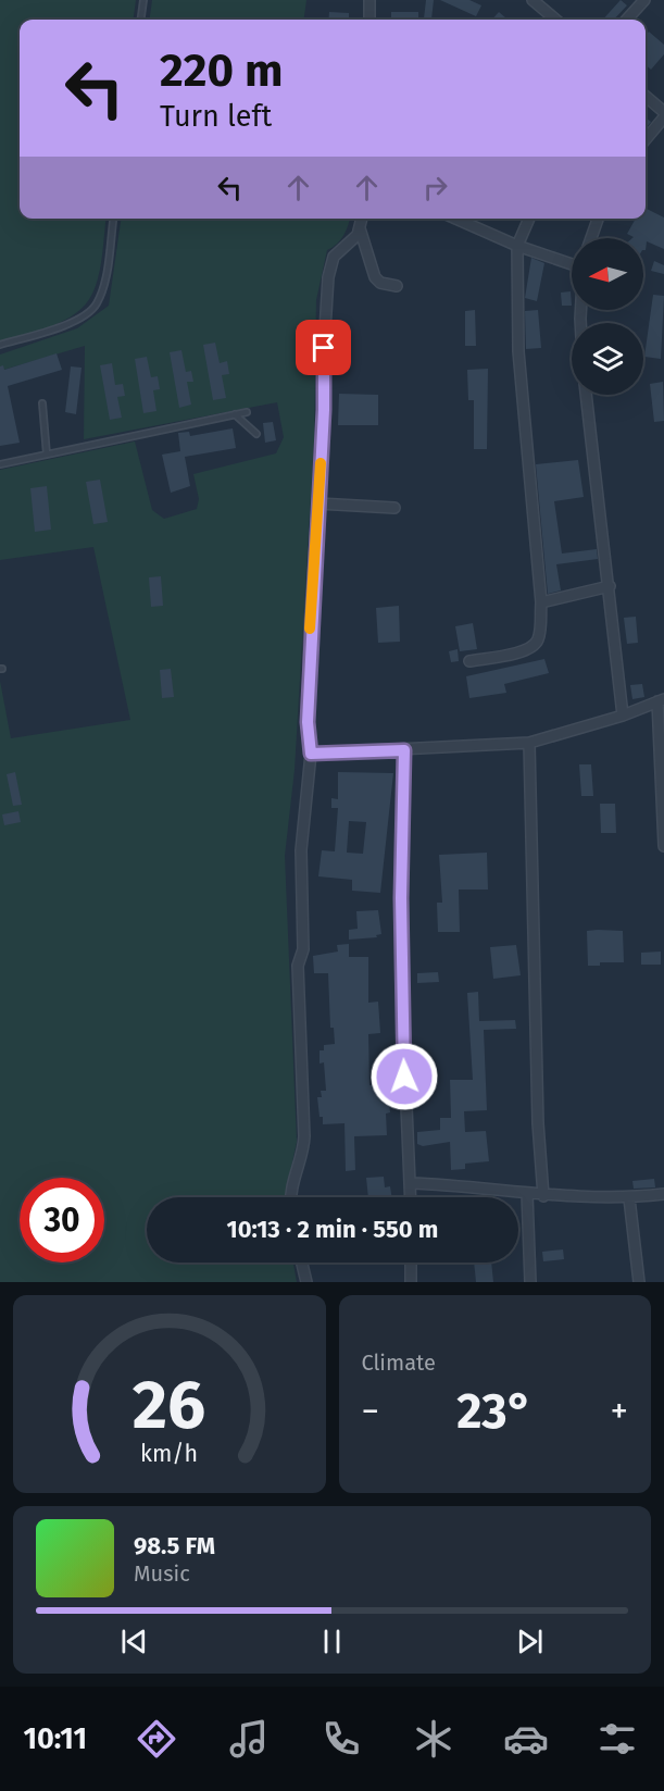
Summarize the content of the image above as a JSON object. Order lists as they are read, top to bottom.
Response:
{
  "north": "left",
  "page": {
    "turn": ["220 m", "Turn left"],
    "limit": "30",
    "trip": "10:13 · 2 min · 550 m",
    "tile": "Climate",
    "heat": ["−", "23°", "+"],
    "song": ["98.5 FM", "Music"],
    "tabs": "10:11",
    "gauge": ["26", "km/h"]
  }
}
